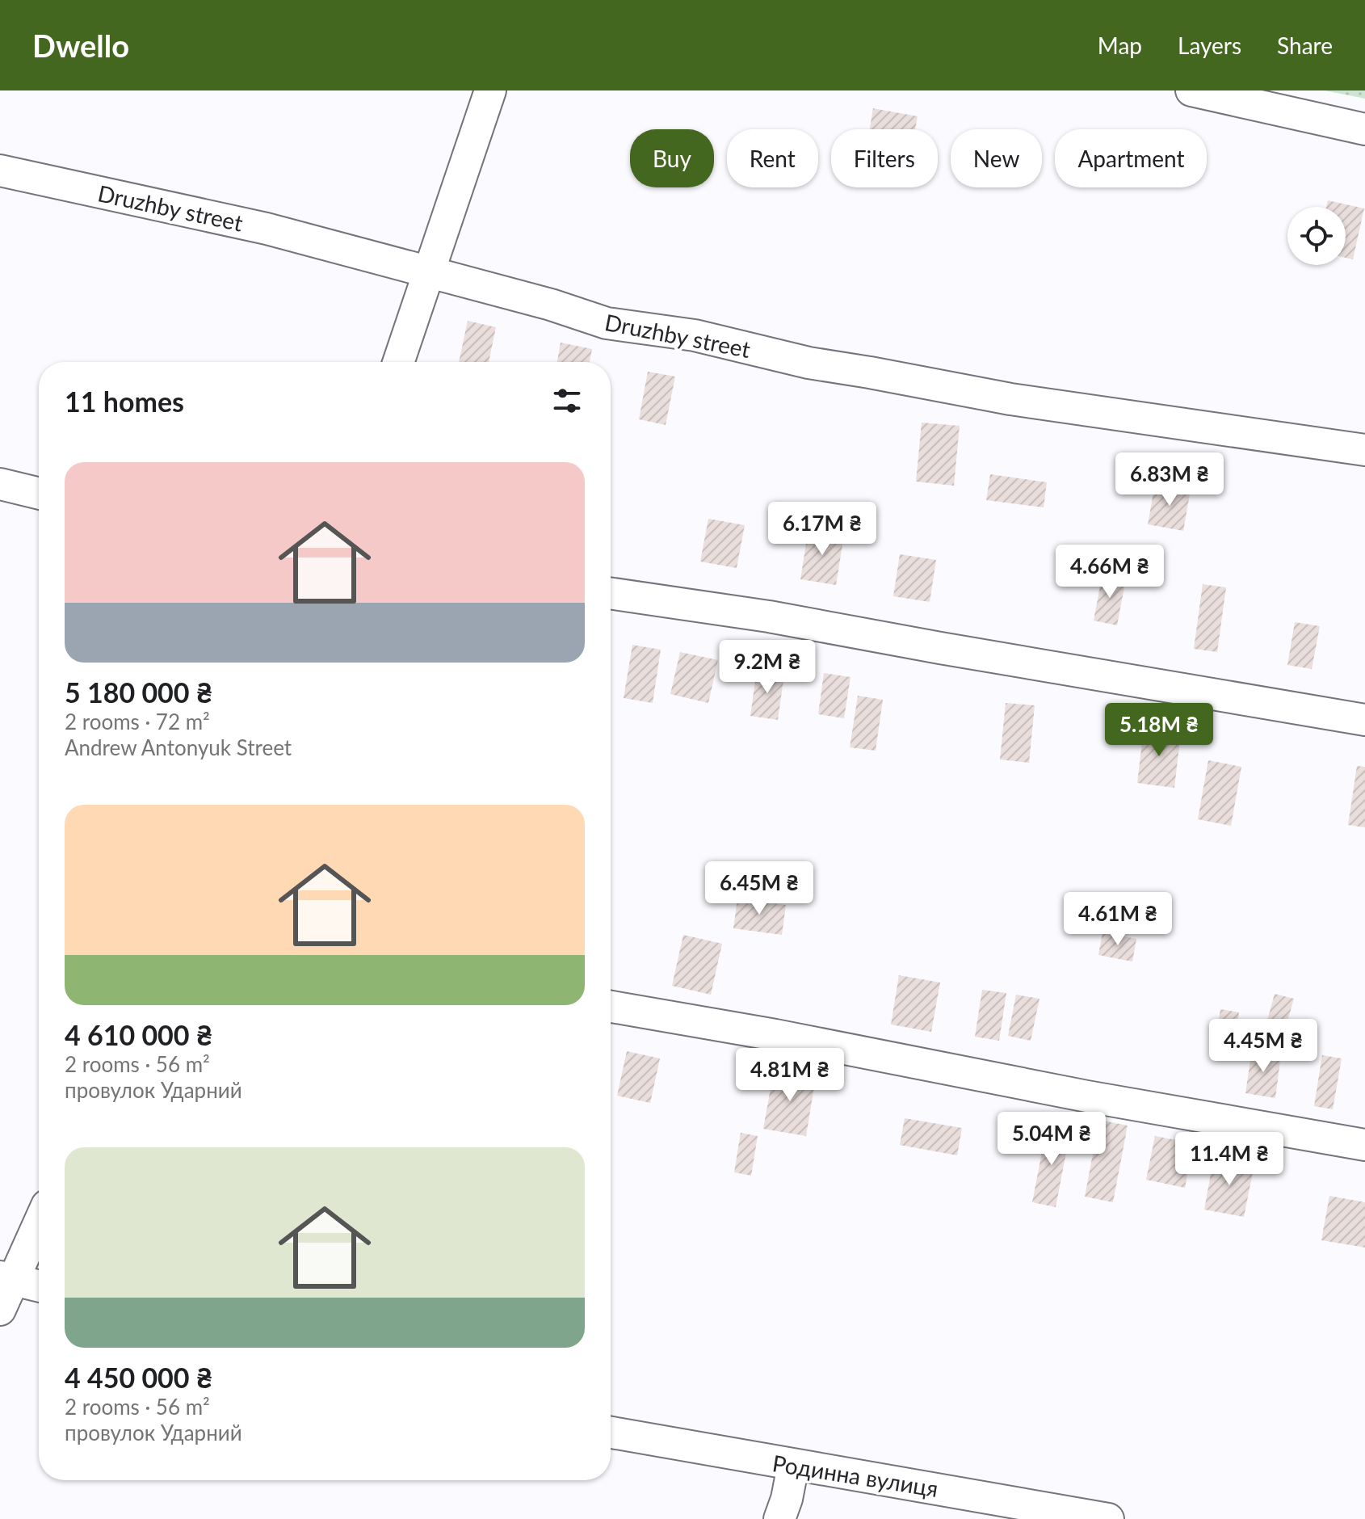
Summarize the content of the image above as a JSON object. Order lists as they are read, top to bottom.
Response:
{
  "streets": {
    "street": ["Druzhby street", "Родинна вулиця"]
  },
  "page": {
    "header": "Dwello",
    "nav": ["Map", "Layers", "Share"],
    "chip": [
      "Buy",
      "Rent",
      "Filters",
      "New",
      "Apartment"
    ],
    "heading": "11 homes",
    "list": [
      {
        "name": "5 180 000 ₴",
        "note": "2 rooms · 72 m² · Andrew Antonyuk Street"
      },
      {
        "name": "4 610 000 ₴",
        "note": "2 rooms · 56 m² · провулок Ударний"
      },
      {
        "name": "4 450 000 ₴",
        "note": "2 rooms · 56 m² · провулок Ударний"
      }
    ],
    "price": [
      "6.83M ₴",
      "6.17M ₴",
      "4.66M ₴",
      "9.2M ₴",
      "5.18M ₴",
      "6.45M ₴",
      "4.61M ₴",
      "4.45M ₴",
      "4.81M ₴",
      "5.04M ₴",
      "11.4M ₴"
    ]
  }
}
